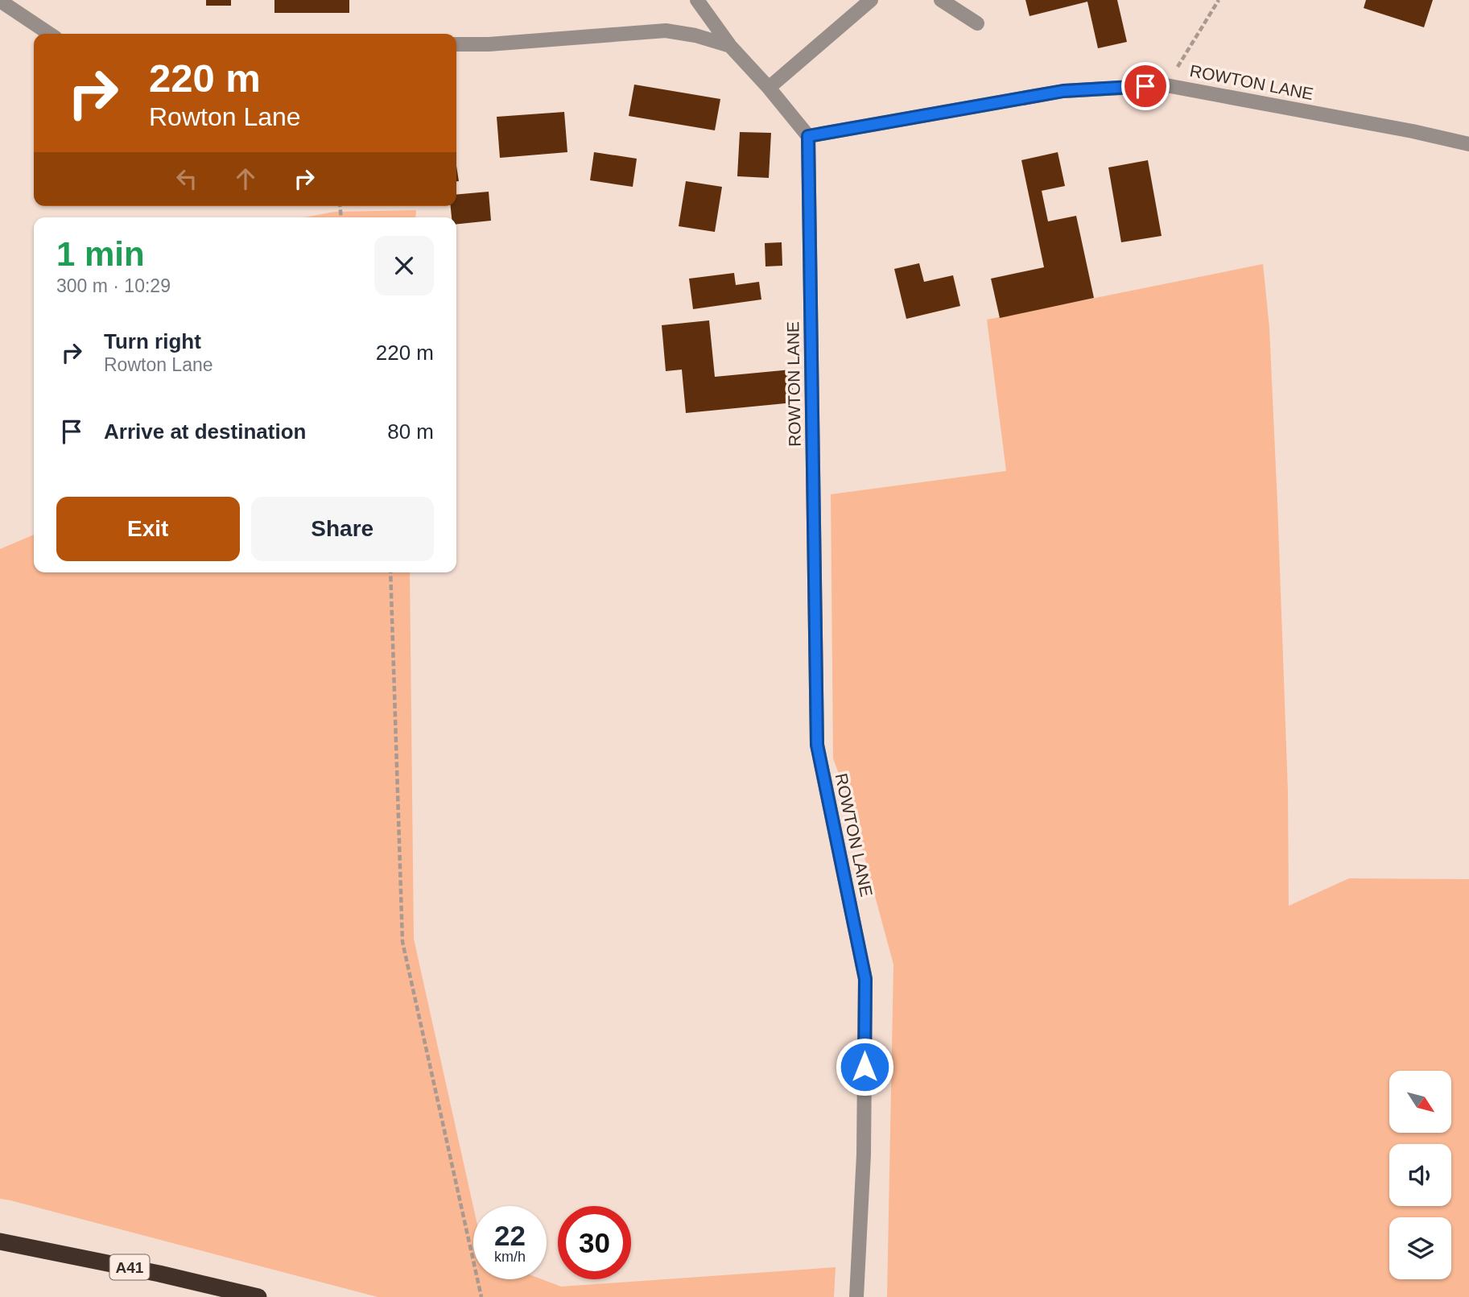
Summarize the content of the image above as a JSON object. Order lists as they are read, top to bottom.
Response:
{
  "streets": {
    "highway": ["A41"],
    "street": ["ROWTON LANE"]
  },
  "north": "bottom right",
  "page": {
    "turn": ["220 m", "Rowton Lane"],
    "heading": ["1 min", "300 m · 10:29"],
    "list": [
      {
        "name": "Turn right",
        "note": "Rowton Lane",
        "value": "220 m"
      },
      {
        "name": "Arrive at destination",
        "value": "80 m"
      }
    ],
    "buttons": ["Exit", "Share"],
    "speed": "22 km/h",
    "limit": "30"
  }
}
